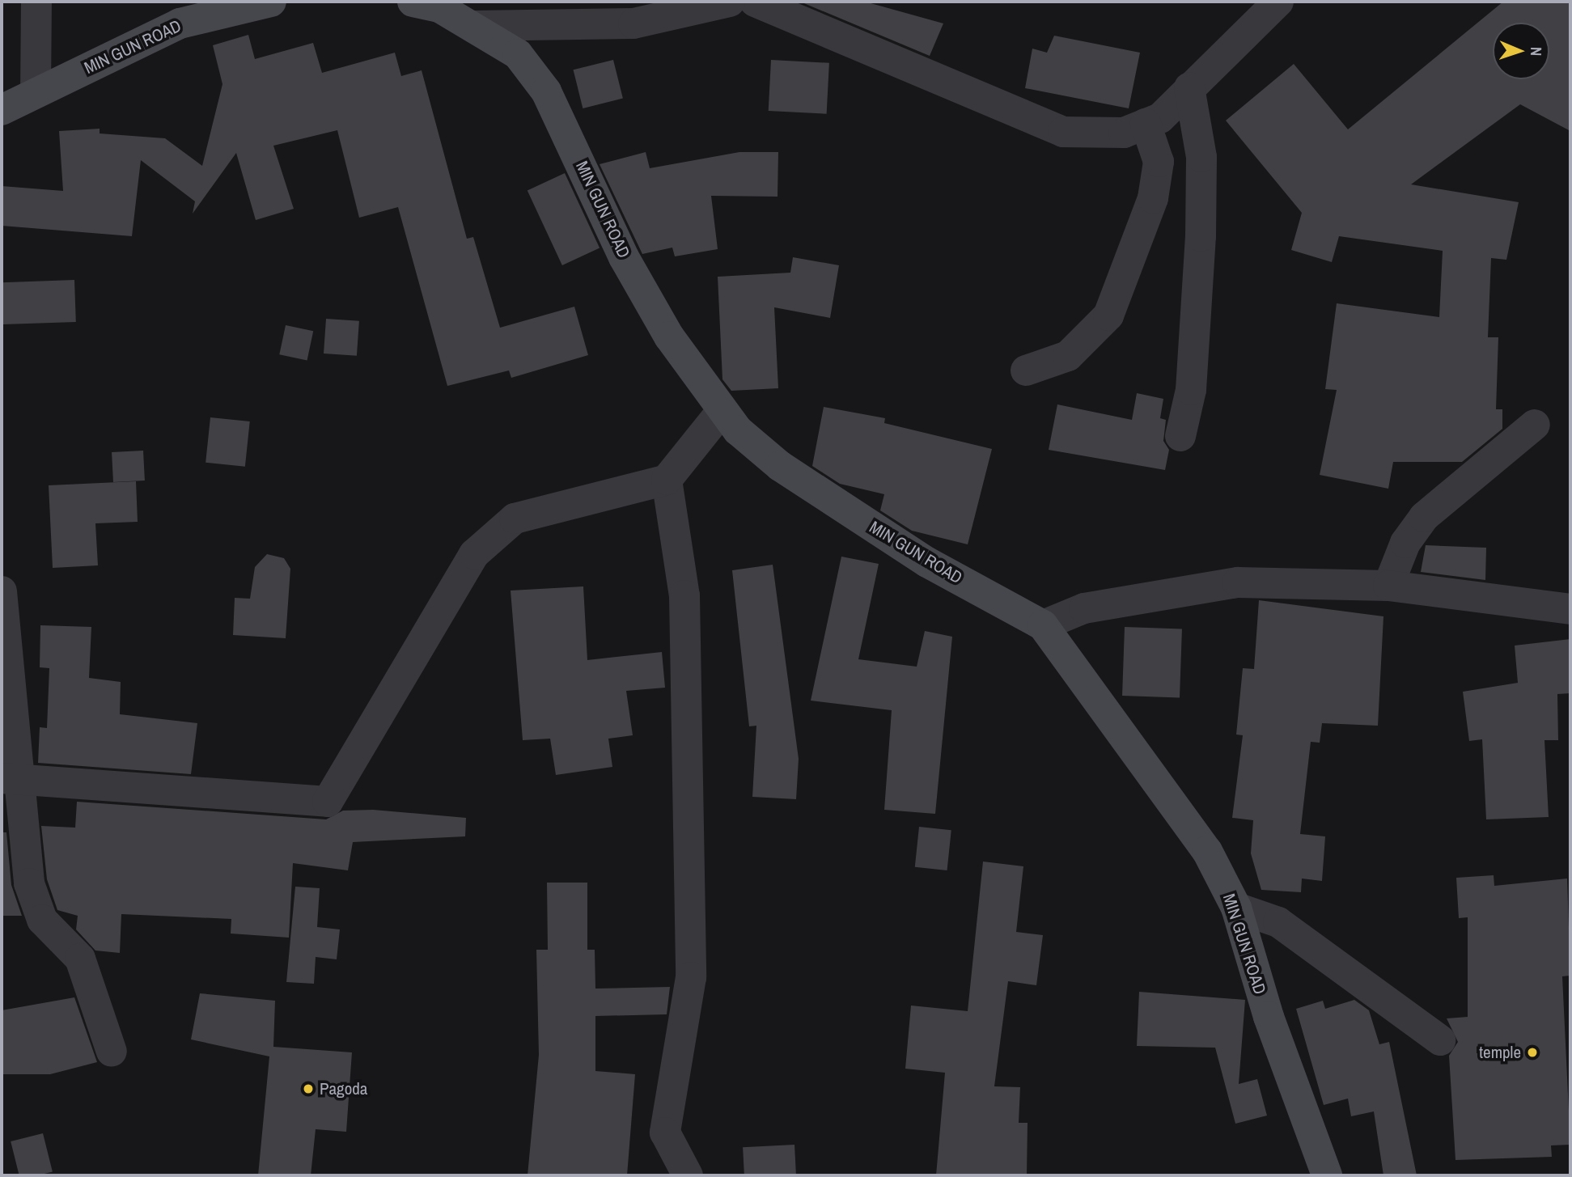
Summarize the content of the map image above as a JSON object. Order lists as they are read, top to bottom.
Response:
{
  "streets": {
    "street": ["MIN GUN ROAD"]
  },
  "places": ["temple", "Pagoda"],
  "north": "right"
}
